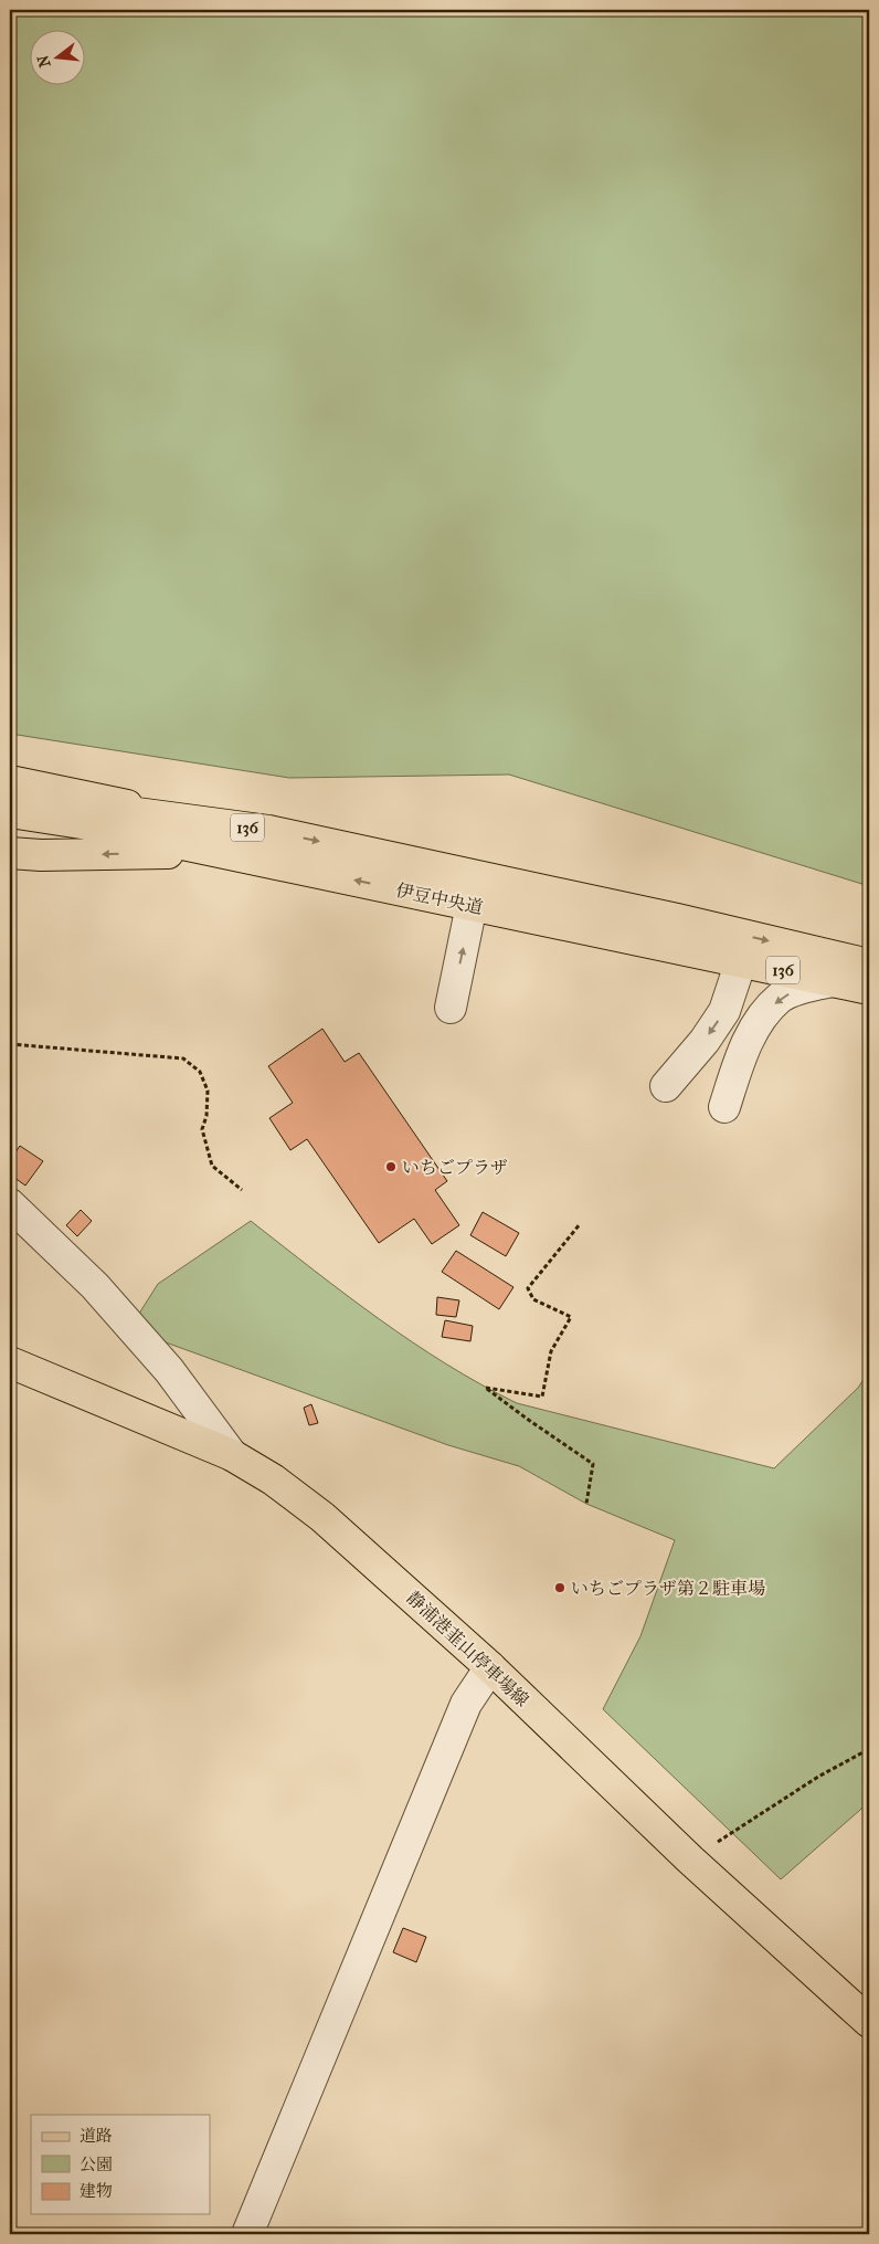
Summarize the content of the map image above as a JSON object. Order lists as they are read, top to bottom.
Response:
{
  "streets": {
    "main road": ["136", "伊豆中央道", "静浦港韮山停車場線"]
  },
  "places": ["いちごプラザ", "いちごプラザ第２駐車場"],
  "legend": ["道路", "公園", "建物"],
  "north": "left"
}
